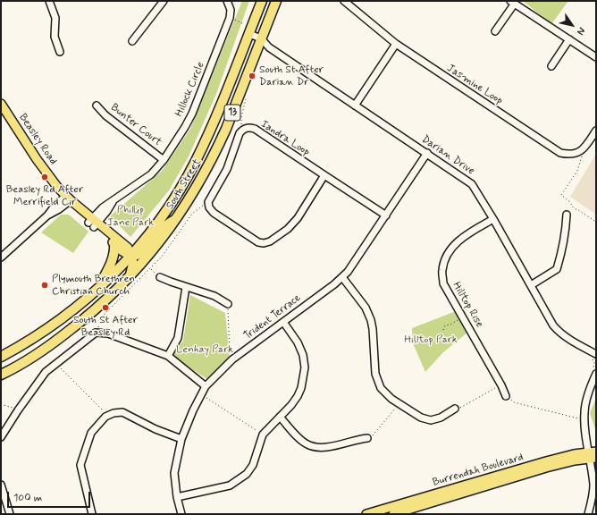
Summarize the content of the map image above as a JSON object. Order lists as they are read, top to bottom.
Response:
{
  "streets": {
    "highway": ["13", "South Street"],
    "main road": ["Beasley Road", "Burrendah Boulevard"],
    "street": [
      "Jasmine Loop",
      "Hillock Circle",
      "Bunter Court",
      "Iandra Loop",
      "Darian Drive",
      "Hilltop Rise",
      "Trident Terrace"
    ]
  },
  "crossings": [
    ["Hillock Circle", "Bunter Court"],
    ["Hillock Circle", "Beasley Road"],
    ["Iandra Loop", "Trident Terrace"],
    ["Beasley Road", "South Street"],
    ["Darian Drive", "South Street"],
    ["Darian Drive", "Hilltop Rise"],
    ["Darian Drive", "Trident Terrace"]
  ],
  "parks": ["Phillip Jane Park", "Hilltop Park", "Lenhay Park"],
  "places": [
    "South St After Darian Dr",
    "Beasley Rd After Merrifield Cir",
    "Plymouth Brethren Christian Church",
    "South St After Beasley Rd"
  ],
  "scale_bar": "100 m",
  "north": "bottom right"
}
